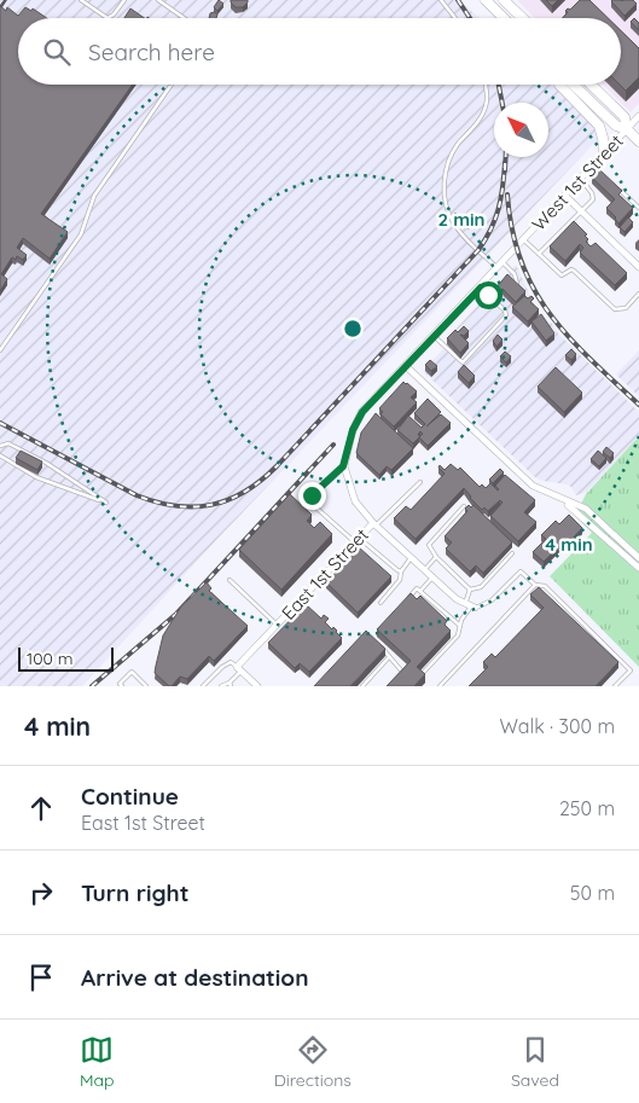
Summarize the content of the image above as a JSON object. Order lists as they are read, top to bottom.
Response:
{
  "streets": {
    "street": ["West 1st Street", "East 1st Street"]
  },
  "scale_bar": "100 m",
  "north": "top left",
  "page": {
    "search": "Search here",
    "scale": "100 m",
    "heading": ["4 min", "Walk · 300 m"],
    "list": [
      ["Continue", "East 1st Street", "250 m"],
      ["Turn right", "50 m"],
      "Arrive at destination"
    ],
    "nav": ["Map", "Directions", "Saved"]
  },
  "rings": ["2 min", "4 min"]
}
